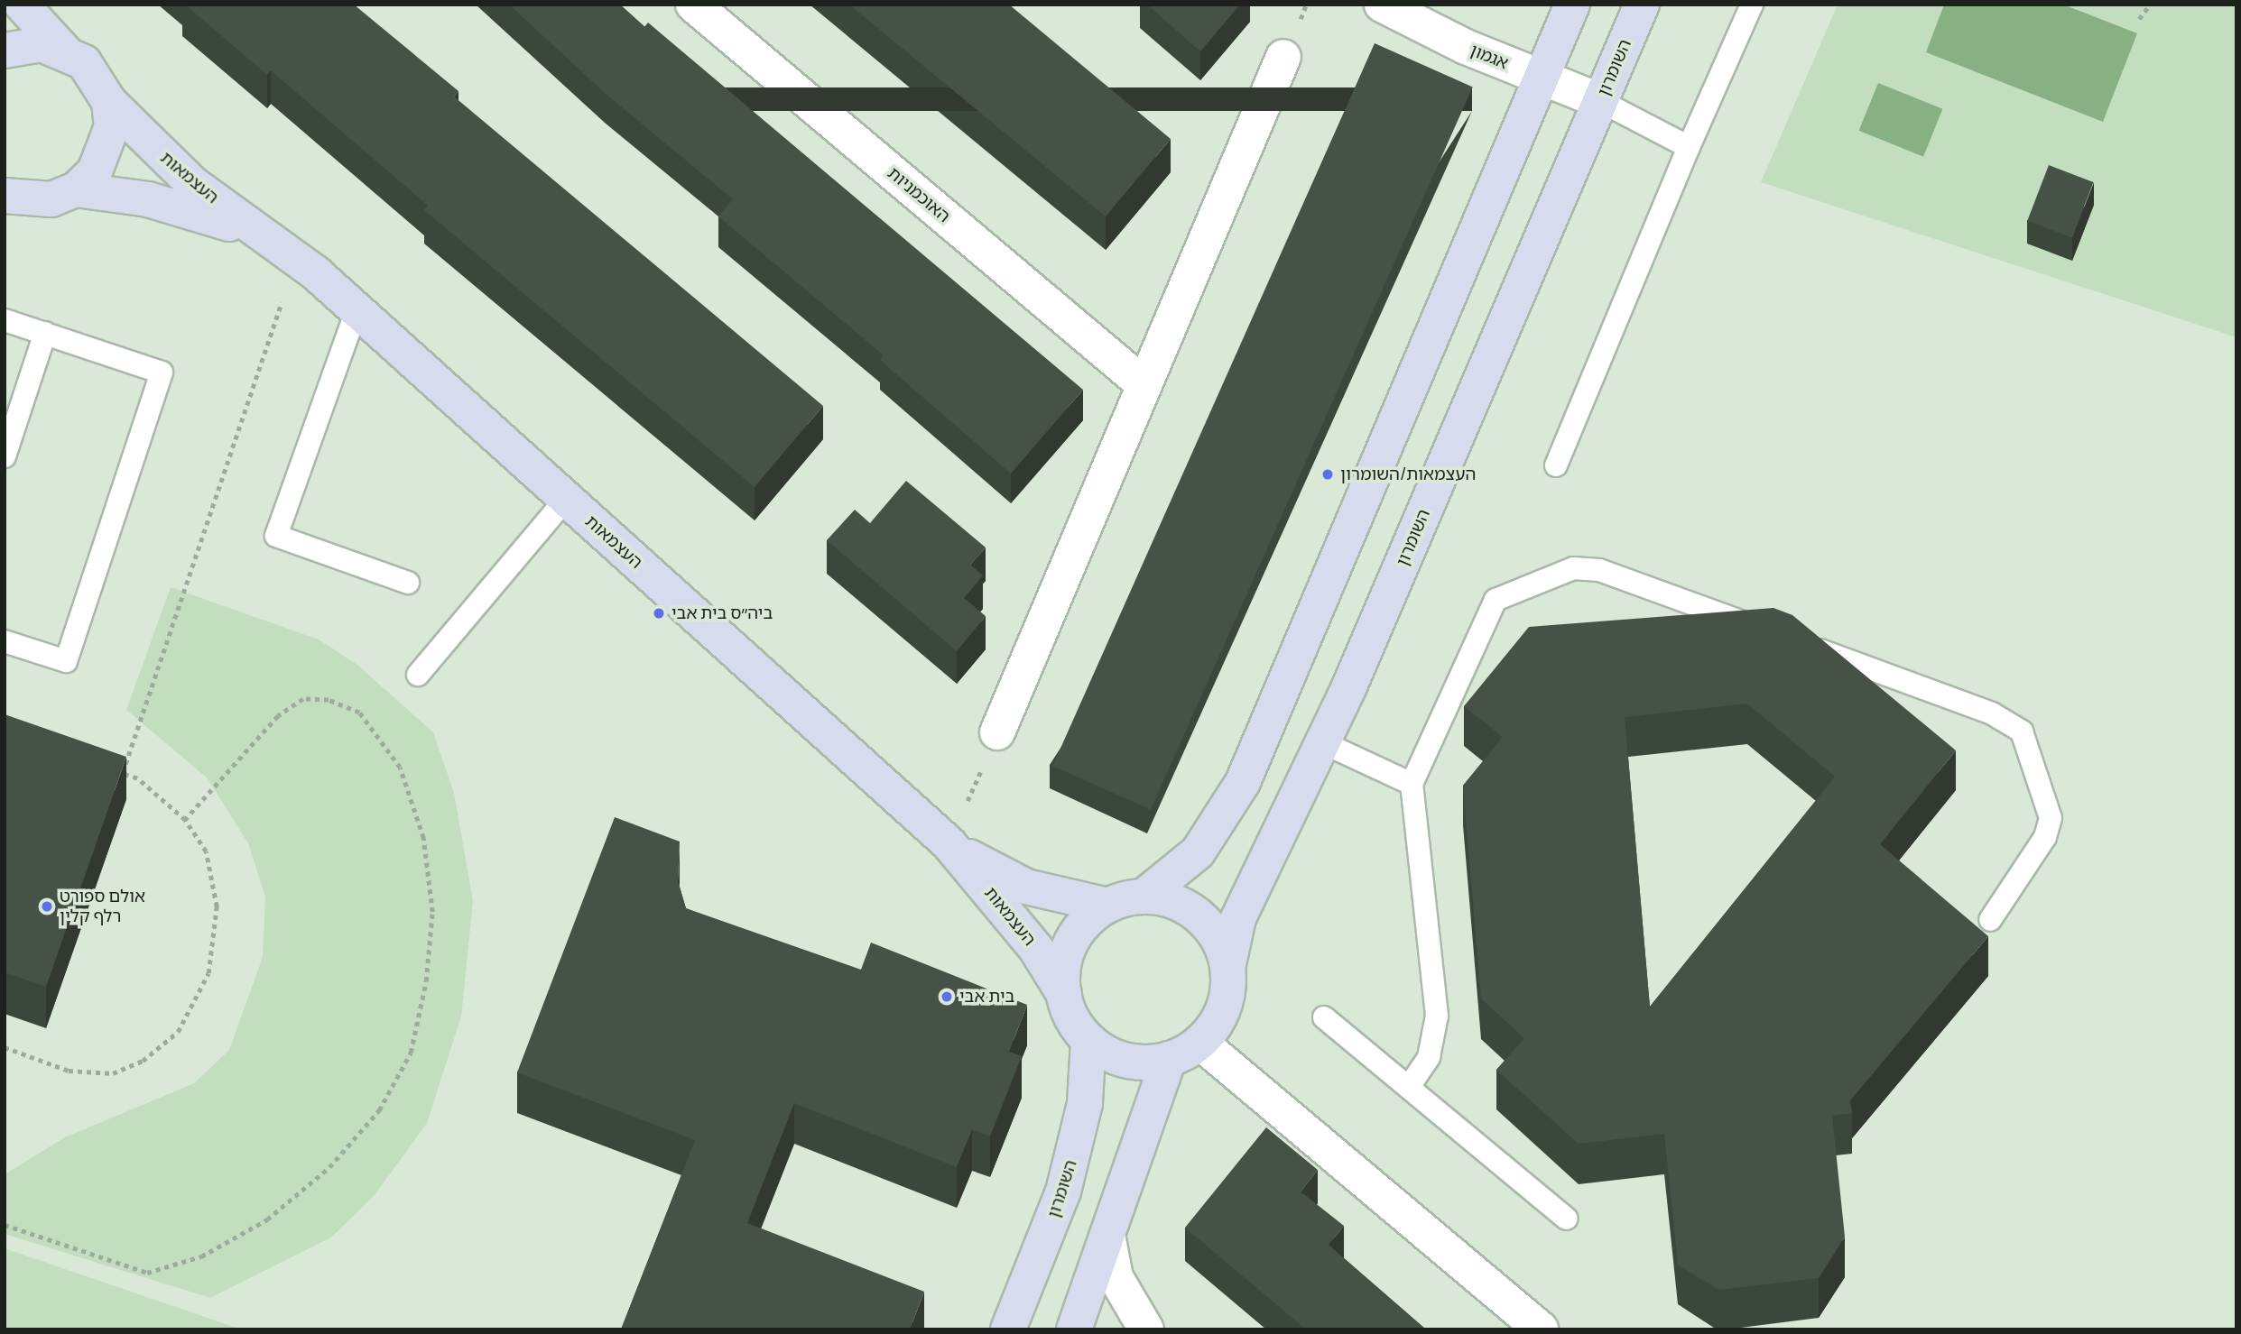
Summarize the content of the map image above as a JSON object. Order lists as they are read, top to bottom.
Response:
{
  "streets": {
    "street": [
      "אגמון",
      "השומרון",
      "העצמאות",
      "האוכמניות"
    ]
  },
  "crossings": [
    ["אגמון", "השומרון"],
    ["השומרון", "העצמאות"]
  ],
  "places": [
    "העצמאות/השומרון",
    "ביה״ס בית אבי",
    "אולם ספורט רלף קלין",
    "בית אבי"
  ]
}
